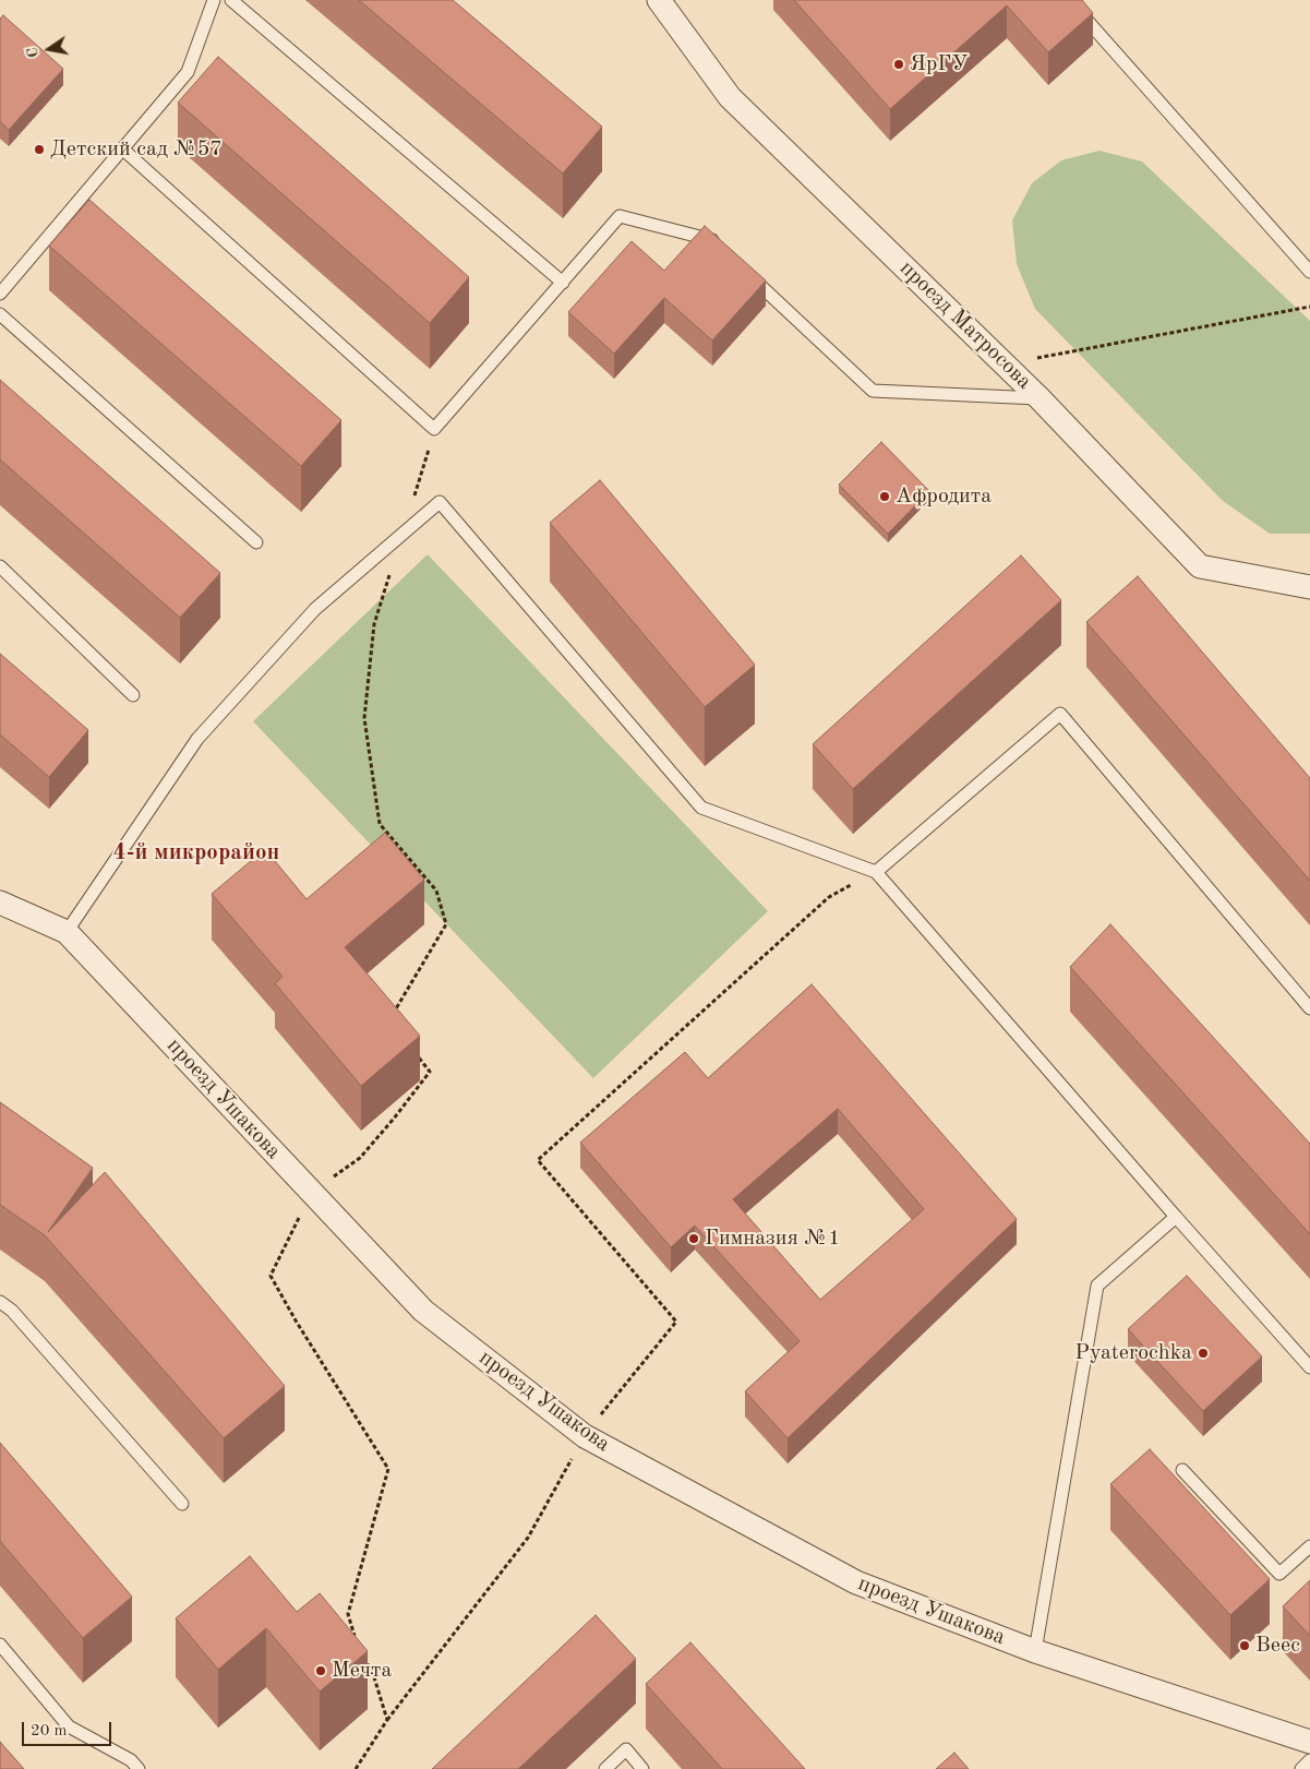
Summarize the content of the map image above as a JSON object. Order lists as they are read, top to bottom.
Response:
{
  "streets": {
    "street": ["проезд Матросова", "проезд Ушакова"]
  },
  "districts": ["4-й микрорайон"],
  "places": [
    "ЯрГУ",
    "Детский сад №57",
    "Афродита",
    "Гимназия №1",
    "Pyaterochka",
    "Веес",
    "Мечта"
  ],
  "scale_bar": "20 m",
  "north": "left"
}
